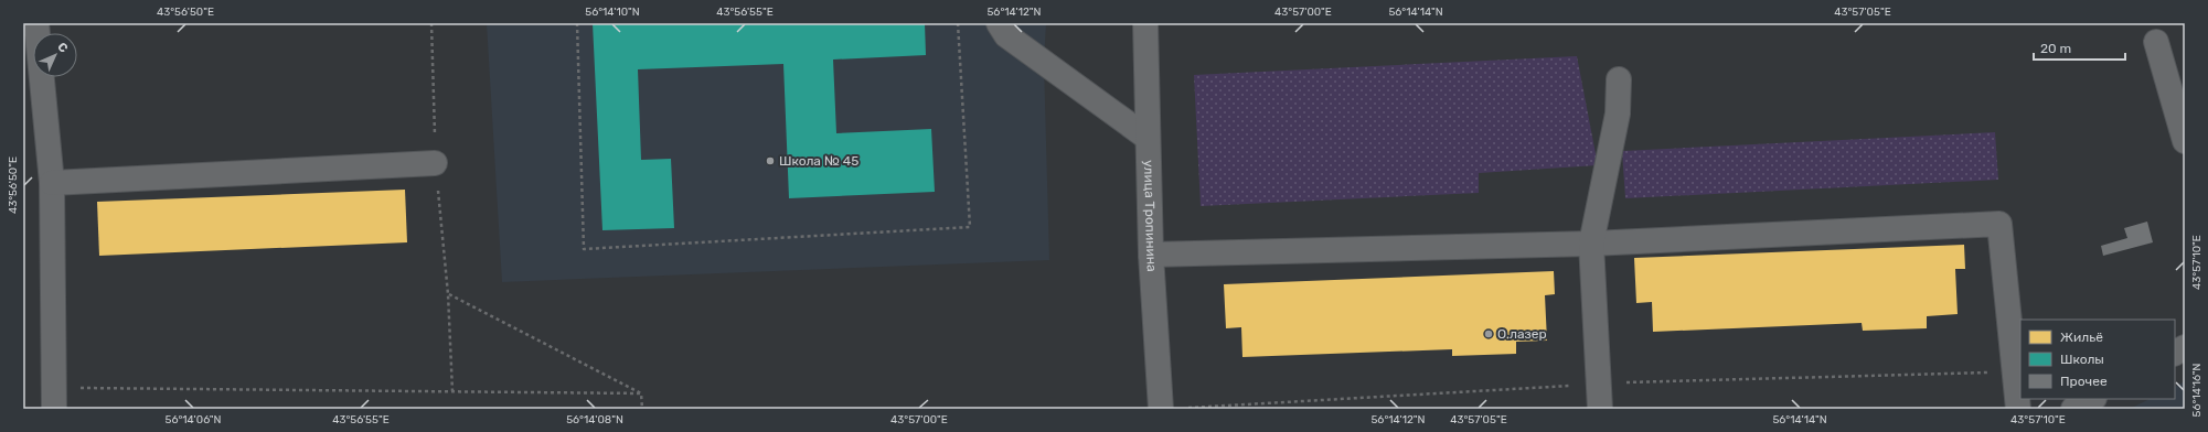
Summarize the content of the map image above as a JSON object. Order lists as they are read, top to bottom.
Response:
{
  "streets": {
    "street": ["улица Тропинина"]
  },
  "places": ["Школа № 45", "О.лазер"],
  "legend": ["Жильё", "Школы", "Прочее"],
  "scale_bar": "20 m",
  "north": "top right",
  "coordinates": [
    "43°56'50\"E",
    "56°14'10\"N",
    "43°56'55\"E",
    "56°14'12\"N",
    "43°57'00\"E",
    "56°14'14\"N",
    "43°57'05\"E",
    "43°57'10\"E",
    "56°14'16\"N",
    "56°14'06\"N",
    "56°14'08\"N"
  ]
}
